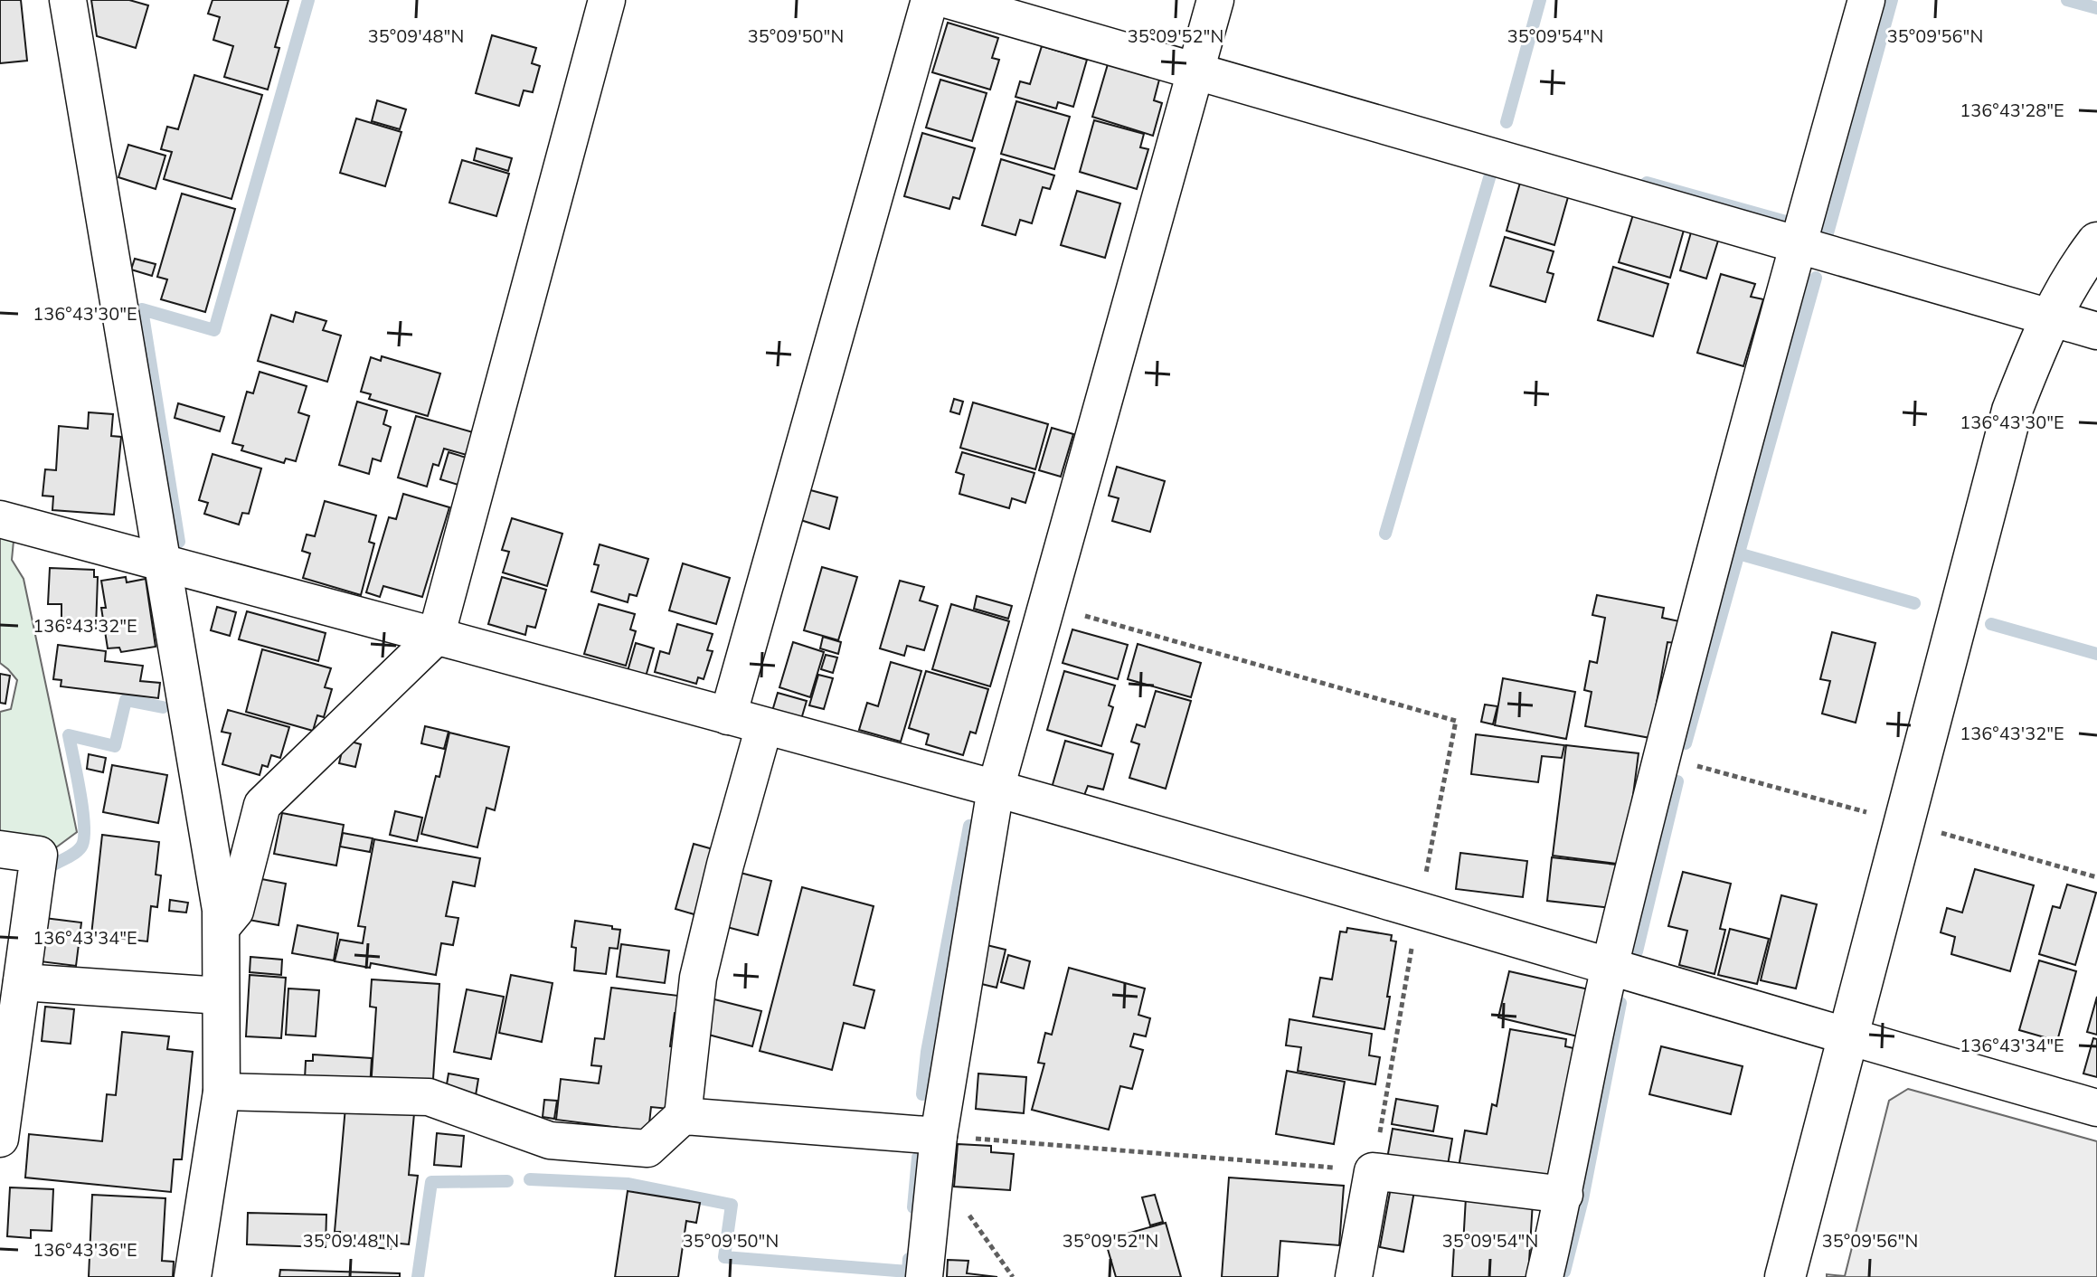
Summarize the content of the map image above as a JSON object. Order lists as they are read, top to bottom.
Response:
{
  "coordinates": [
    "35°09'48\"N",
    "35°09'50\"N",
    "35°09'52\"N",
    "35°09'54\"N",
    "35°09'56\"N",
    "136°43'28\"E",
    "136°43'30\"E",
    "136°43'32\"E",
    "136°43'34\"E",
    "136°43'36\"E"
  ]
}
